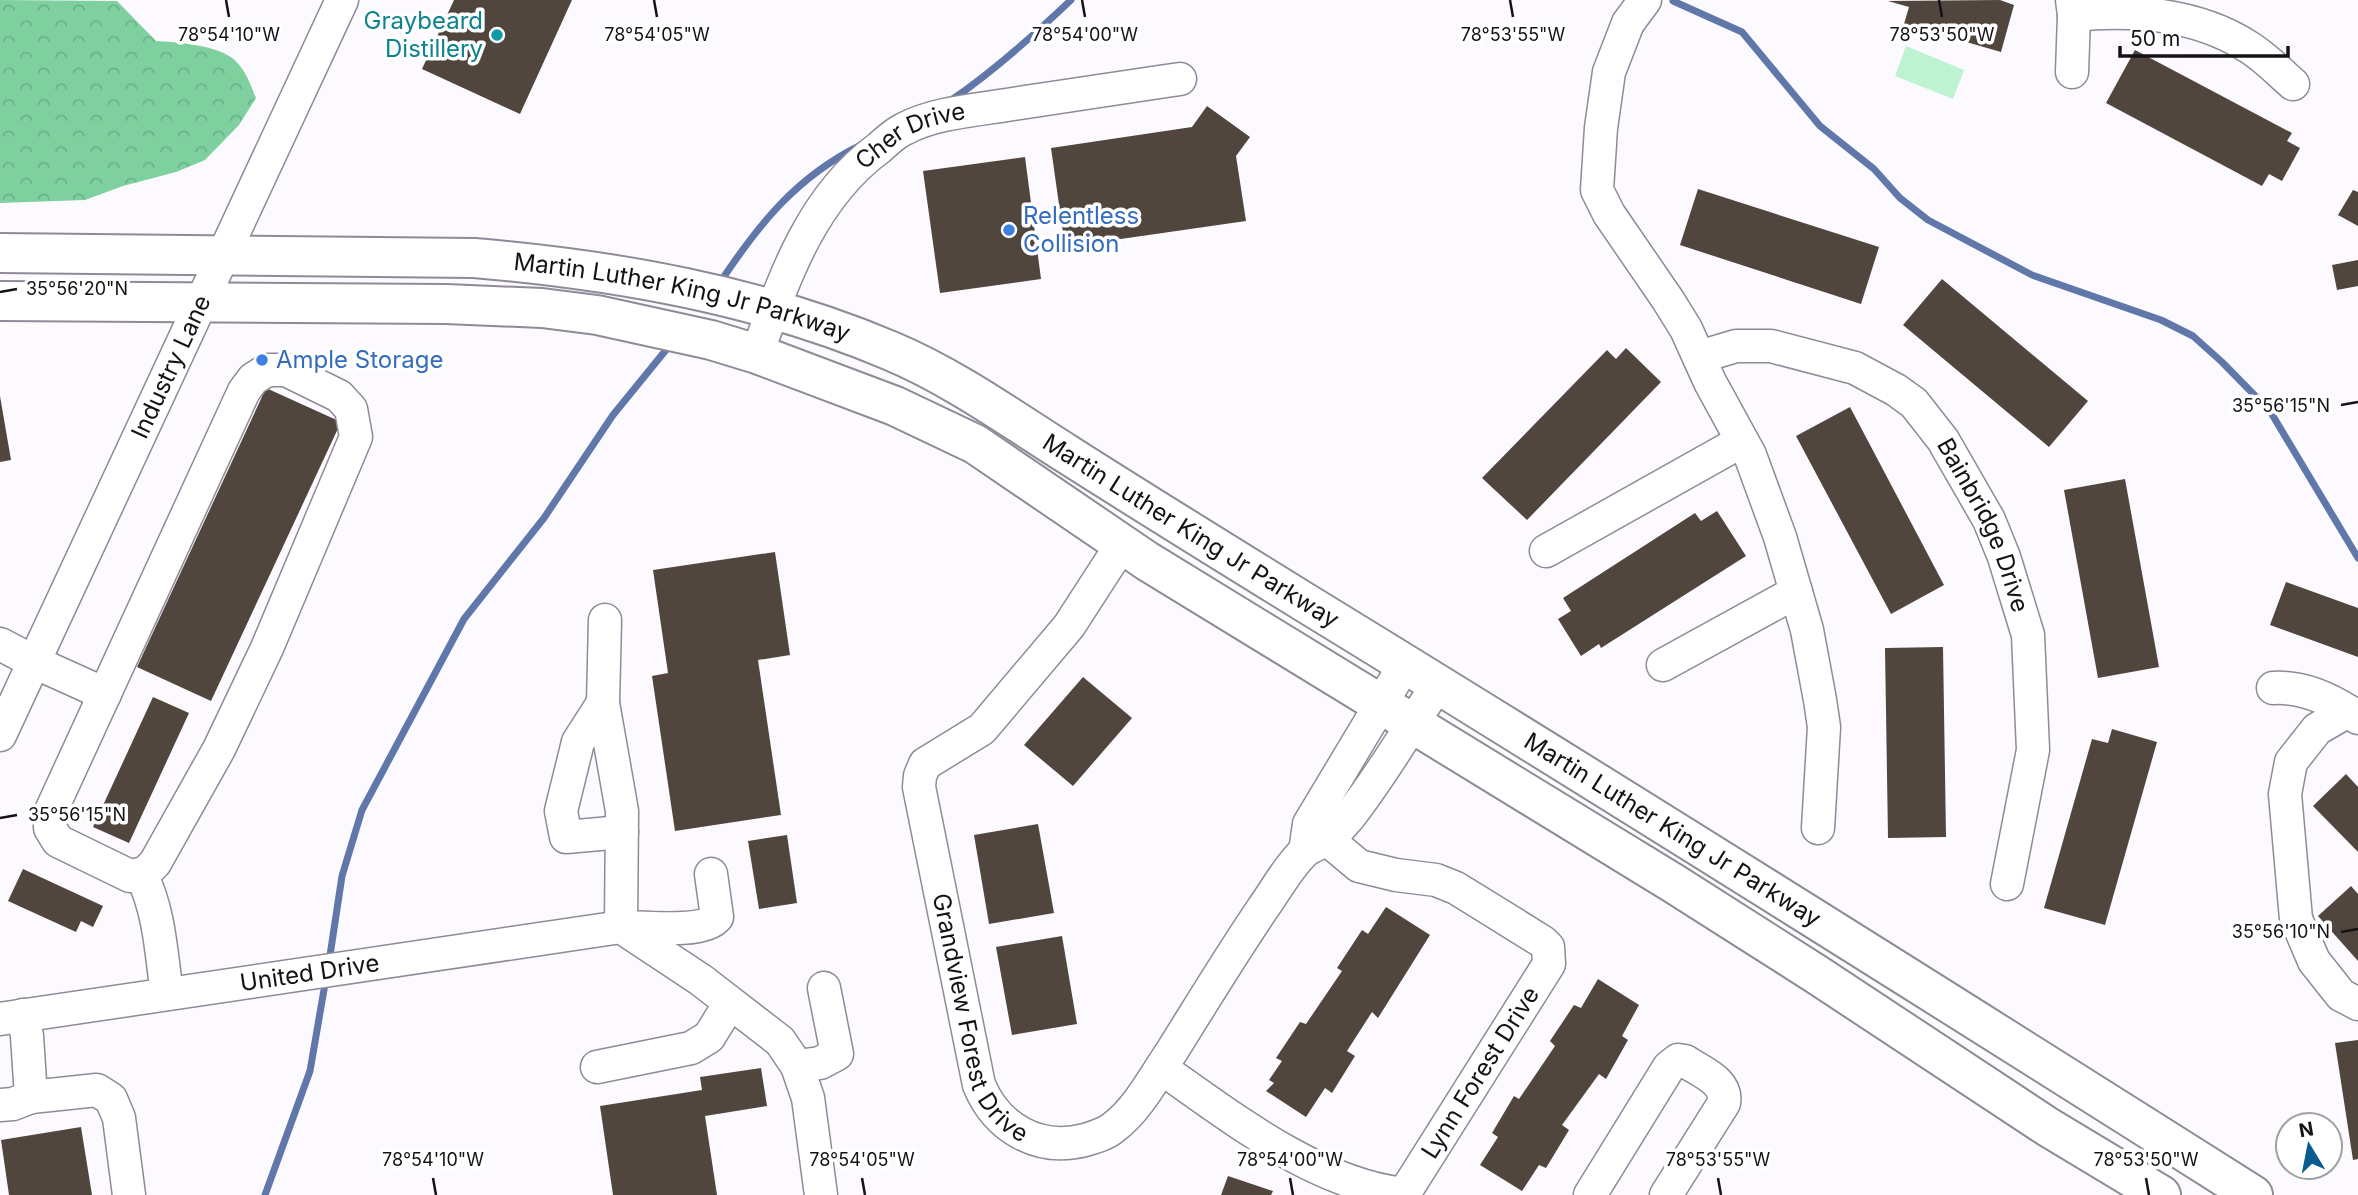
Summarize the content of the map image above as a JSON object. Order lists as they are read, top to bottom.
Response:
{
  "streets": {
    "main road": ["Martin Luther King Jr Parkway"],
    "street": [
      "Cher Drive",
      "Industry Lane",
      "Bainbridge Drive",
      "United Drive",
      "Grandview Forest Drive",
      "Lynn Forest Drive"
    ]
  },
  "crossings": [
    ["Cher Drive", "Martin Luther King Jr Parkway"],
    ["Martin Luther King Jr Parkway", "Industry Lane"],
    ["Martin Luther King Jr Parkway", "Grandview Forest Drive"],
    ["Grandview Forest Drive", "Lynn Forest Drive"]
  ],
  "places": ["Graybeard Distillery", "Relentless Collision", "Ample Storage"],
  "scale_bar": "50 m",
  "north": "top",
  "coordinates": [
    "78°54'10\"W",
    "78°54'05\"W",
    "78°54'00\"W",
    "78°53'55\"W",
    "78°53'50\"W",
    "35°56'20\"N",
    "35°56'15\"N",
    "35°56'10\"N"
  ]
}
